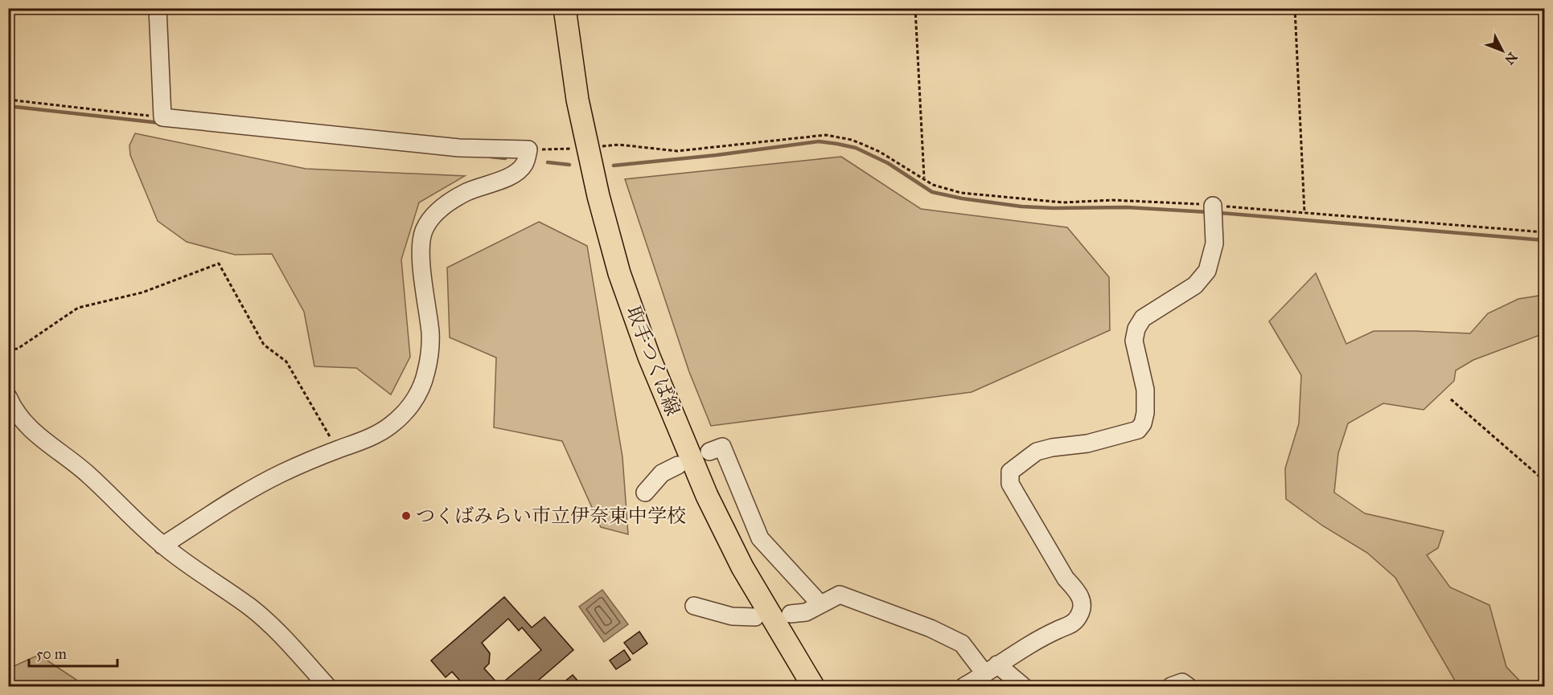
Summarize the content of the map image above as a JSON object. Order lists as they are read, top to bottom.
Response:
{
  "streets": {
    "main road": ["取手つくば線"]
  },
  "places": ["つくばみらい市立伊奈東中学校"],
  "scale_bar": "50 m",
  "north": "bottom right"
}
